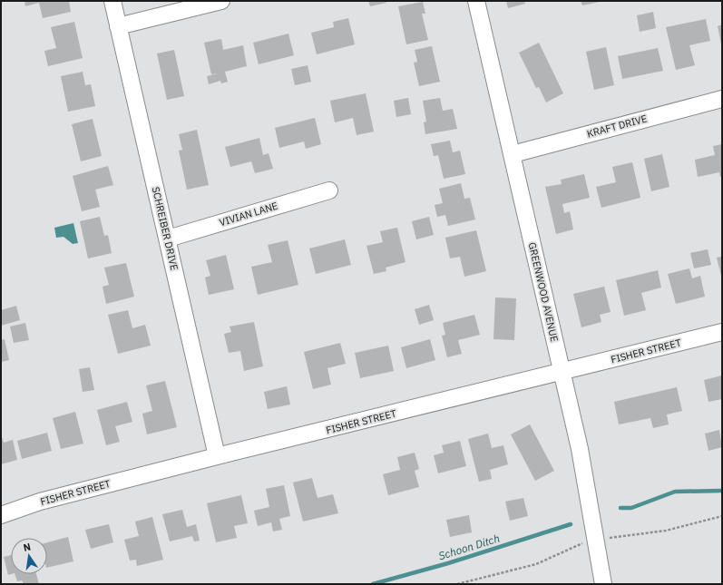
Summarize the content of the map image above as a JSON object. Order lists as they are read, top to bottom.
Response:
{
  "streets": {
    "street": [
      "KRAFT DRIVE",
      "VIVIAN LANE",
      "SCHREIBER DRIVE",
      "GREENWOOD AVENUE",
      "FISHER STREET"
    ]
  },
  "crossings": [
    ["KRAFT DRIVE", "GREENWOOD AVENUE"],
    ["VIVIAN LANE", "SCHREIBER DRIVE"],
    ["SCHREIBER DRIVE", "FISHER STREET"],
    ["GREENWOOD AVENUE", "FISHER STREET"]
  ],
  "water": ["Schoon Ditch"],
  "north": "top"
}
